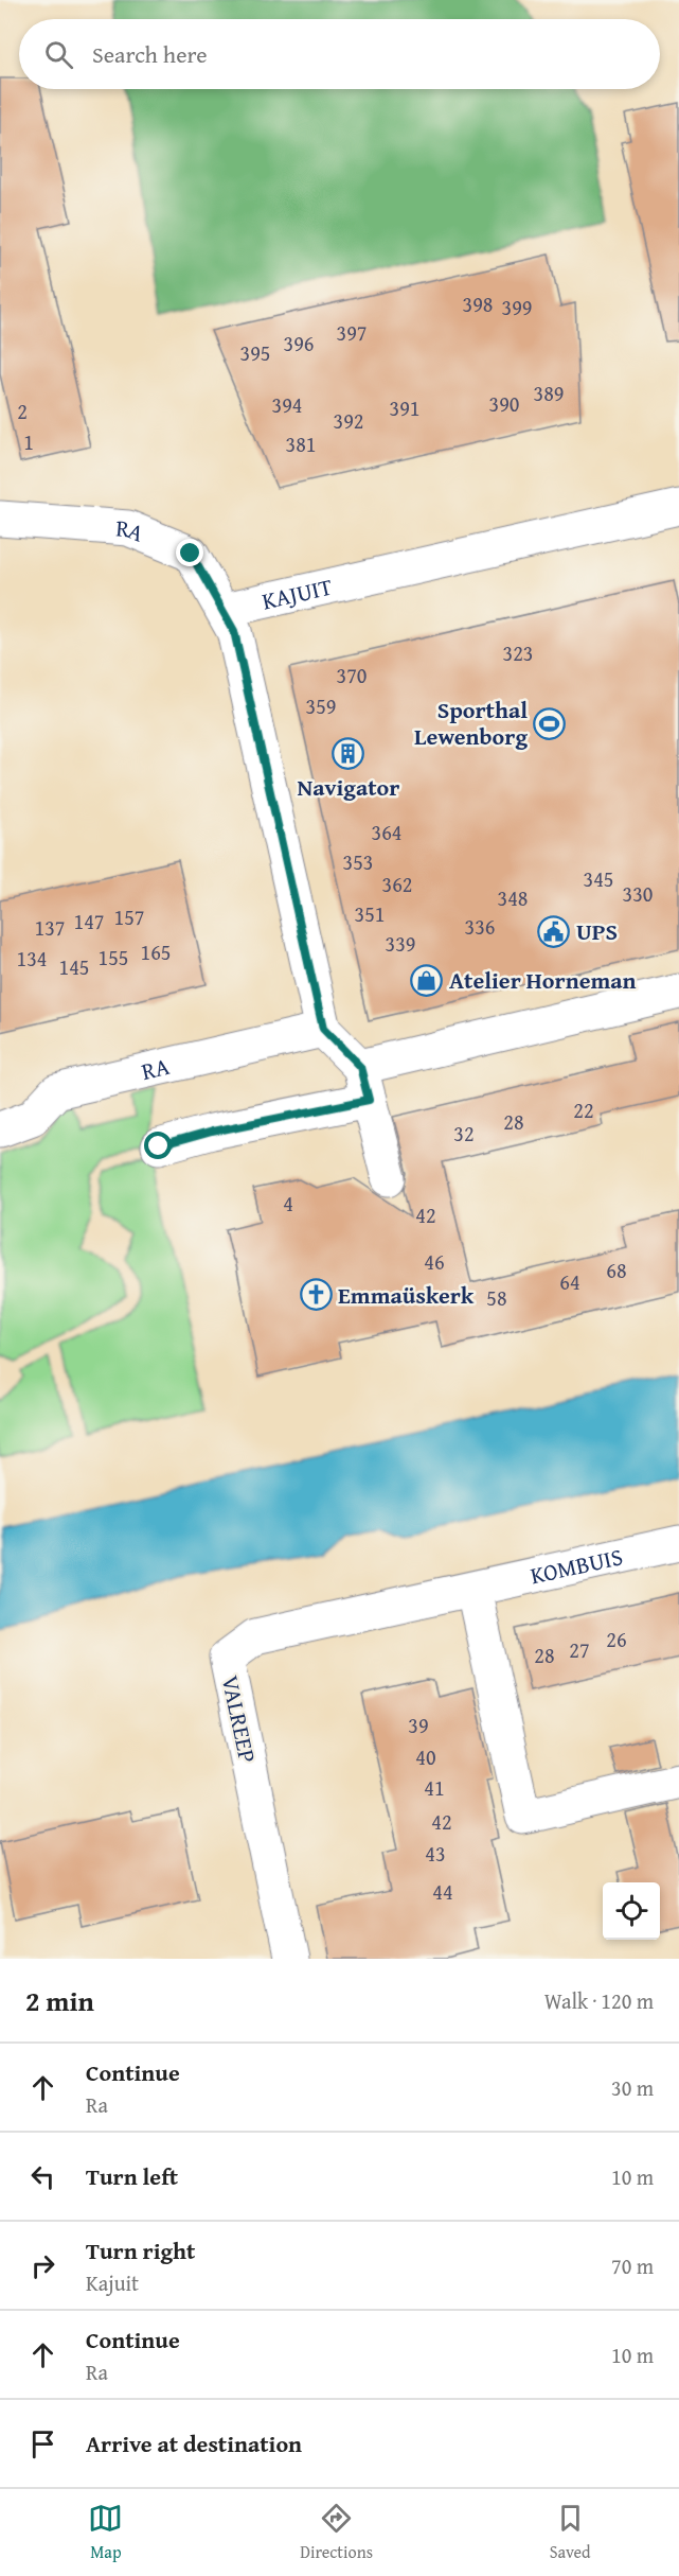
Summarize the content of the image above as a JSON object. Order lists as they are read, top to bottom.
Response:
{
  "streets": {
    "street": [
      "RA",
      "KAJUIT",
      "KOMBUIS",
      "VALREEP"
    ]
  },
  "crossings": [
    ["RA", "KAJUIT"],
    ["KOMBUIS", "VALREEP"]
  ],
  "places": {
    "sports": ["Sporthal Lewenborg"],
    "building": ["Navigator"],
    "public building": ["UPS"],
    "shop": ["Atelier Horneman"],
    "church": ["Emmaüskerk"]
  },
  "house_numbers": [
    "398",
    "399",
    "397",
    "396",
    "395",
    "389",
    "390",
    "394",
    "391",
    "2",
    "392",
    "1",
    "381",
    "323",
    "370",
    "359",
    "364",
    "353",
    "345",
    "362",
    "330",
    "348",
    "351",
    "157",
    "147",
    "336",
    "137",
    "339",
    "165",
    "155",
    "134",
    "145",
    "22",
    "28",
    "32",
    "4",
    "42",
    "46",
    "68",
    "64",
    "58",
    "26",
    "27",
    "28",
    "39",
    "40",
    "41",
    "42",
    "43",
    "44"
  ],
  "page": {
    "search": "Search here",
    "heading": ["2 min", "Walk · 120 m"],
    "list": [
      ["Continue", "Ra", "30 m"],
      ["Turn left", "10 m"],
      ["Turn right", "Kajuit", "70 m"],
      ["Continue", "Ra", "10 m"],
      "Arrive at destination"
    ],
    "nav": ["Map", "Directions", "Saved"]
  }
}
